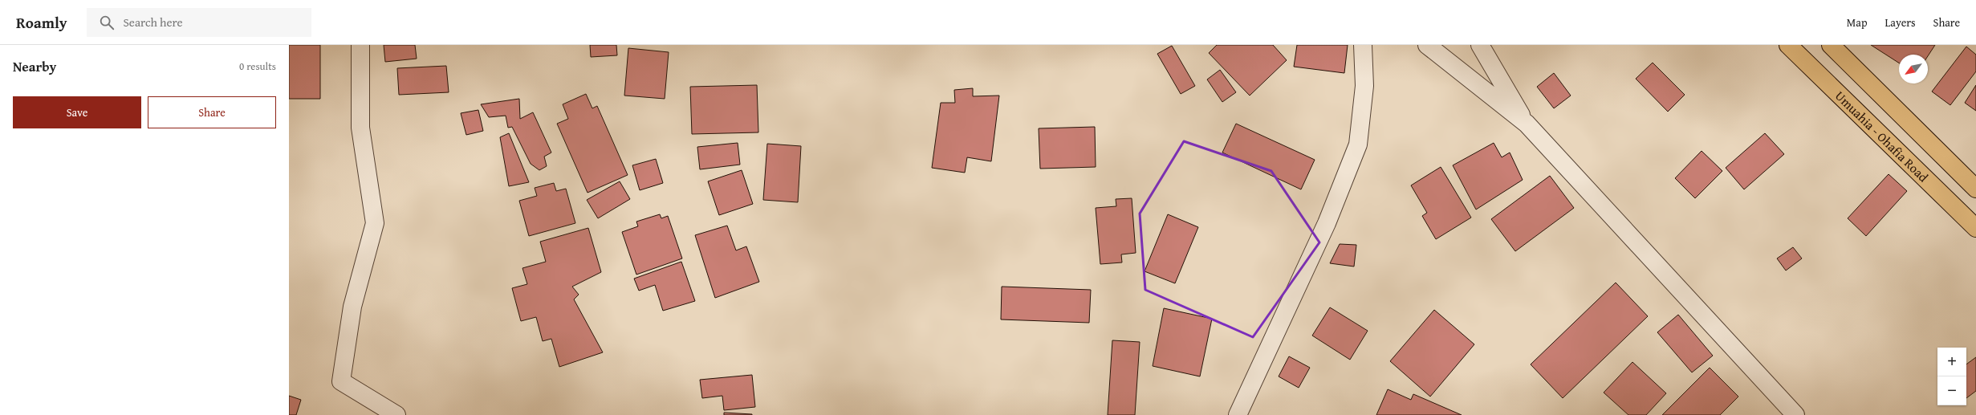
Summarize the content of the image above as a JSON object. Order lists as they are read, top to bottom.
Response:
{
  "streets": {
    "main road": ["Umuahia - Ohafia Road"]
  },
  "north": "bottom left",
  "page": {
    "header": "Roamly",
    "search": "Search here",
    "nav": ["Map", "Layers", "Share"],
    "heading": ["Nearby", "0 results"],
    "buttons": ["Save", "Share"],
    "map_buttons": ["+", "−"]
  }
}
